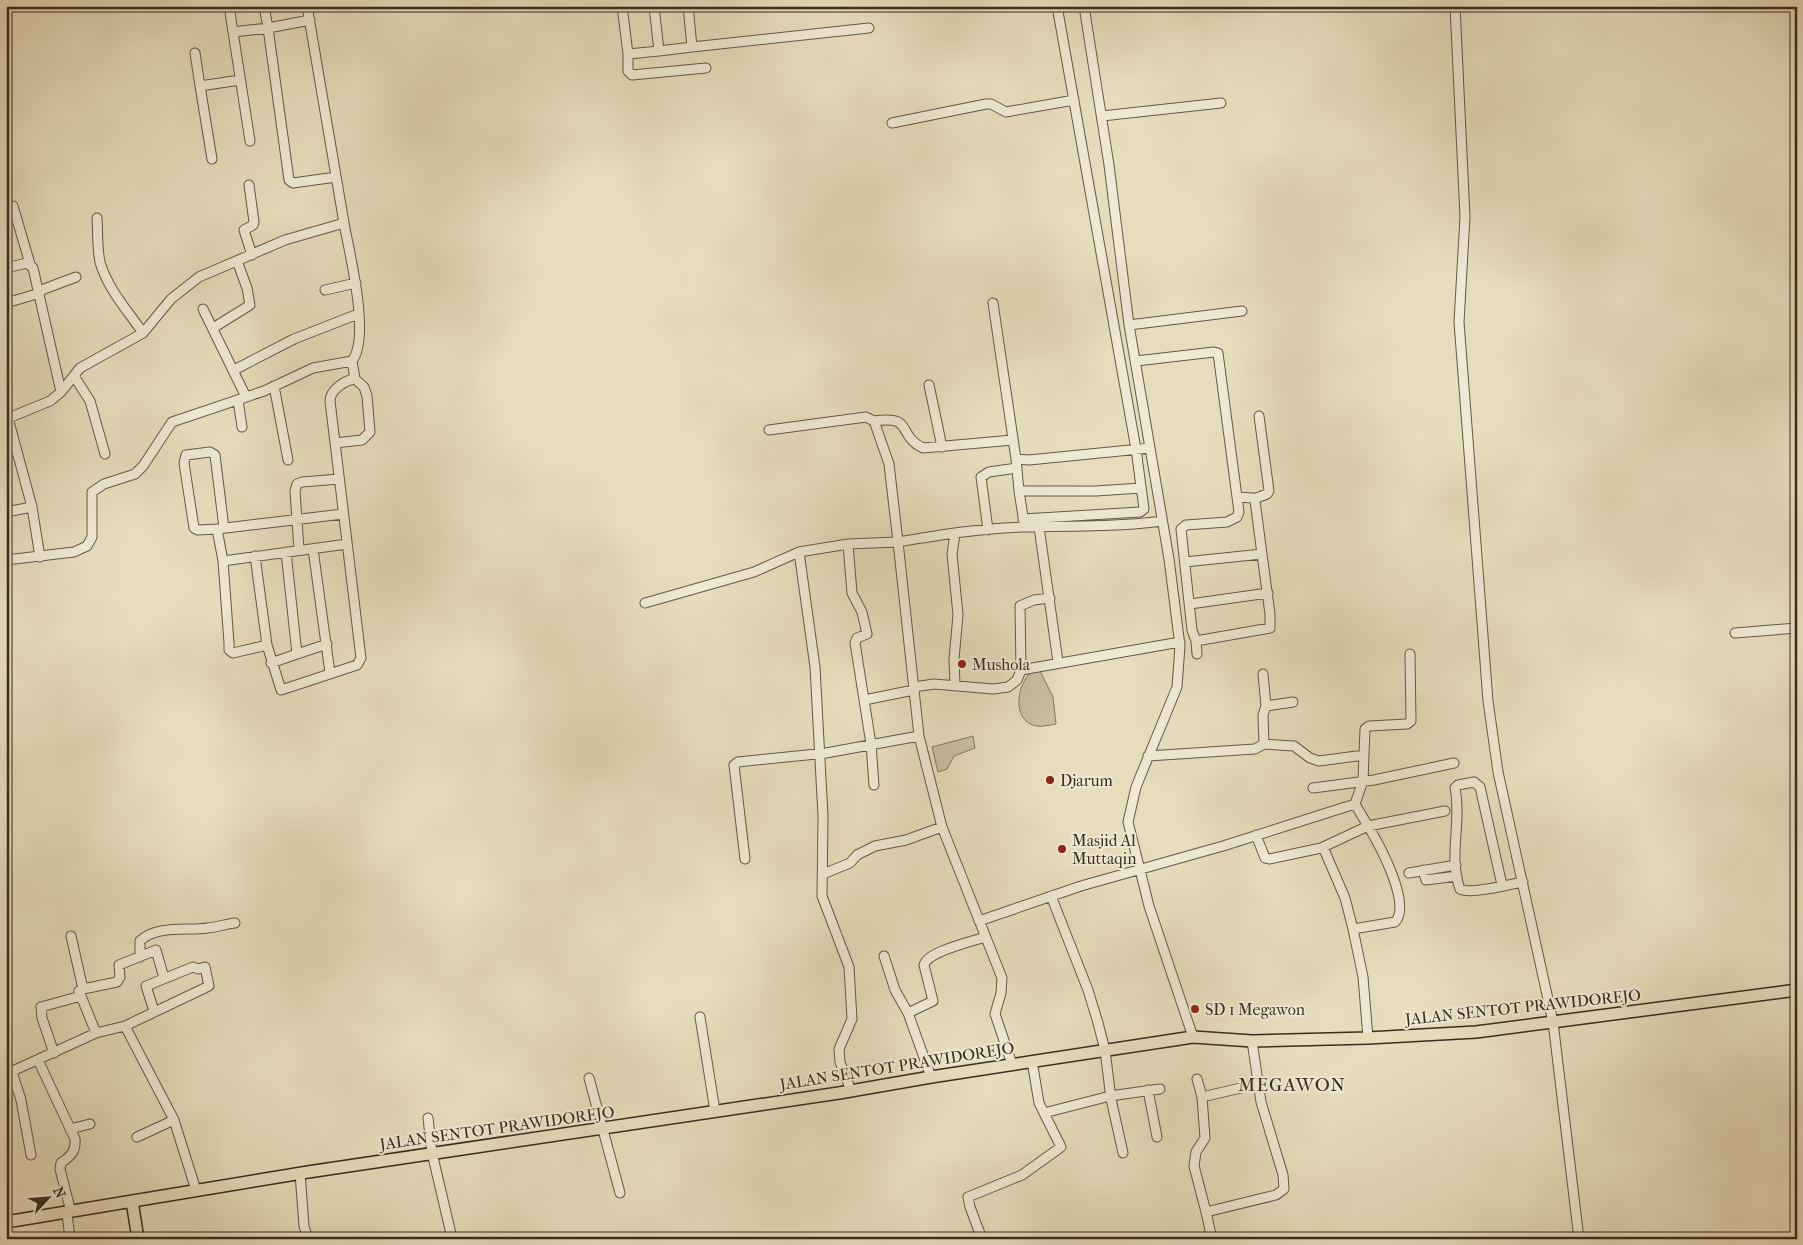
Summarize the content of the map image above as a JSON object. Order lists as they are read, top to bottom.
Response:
{
  "streets": {
    "main road": ["JALAN SENTOT PRAWIDOREJO"]
  },
  "districts": ["MEGAWON"],
  "places": [
    "Mushola",
    "Djarum",
    "Masjid Al Muttaqin",
    "SD 1 Megawon"
  ],
  "north": "top right"
}
